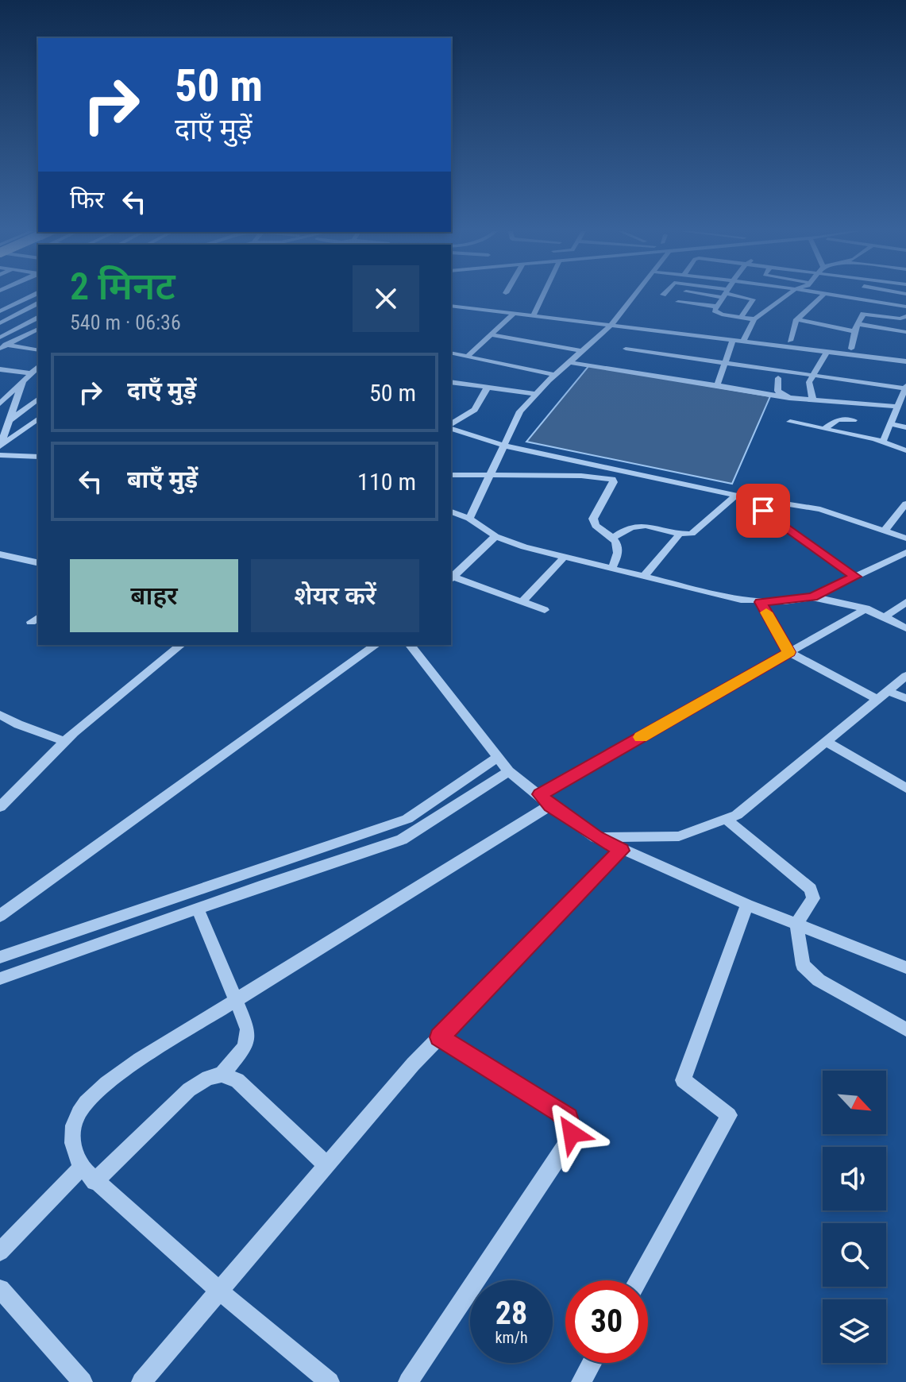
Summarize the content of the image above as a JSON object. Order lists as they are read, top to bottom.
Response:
{
  "north": "bottom right",
  "page": {
    "turn": ["50 m", "दाएँ मुड़ें"],
    "then": "फिर",
    "heading": ["2 मिनट", "540 m · 06:36"],
    "list": [
      {
        "name": "दाएँ मुड़ें",
        "value": "50 m"
      },
      {
        "name": "बाएँ मुड़ें",
        "value": "110 m"
      }
    ],
    "buttons": ["बाहर", "शेयर करें"],
    "speed": "28 km/h",
    "limit": "30"
  }
}
